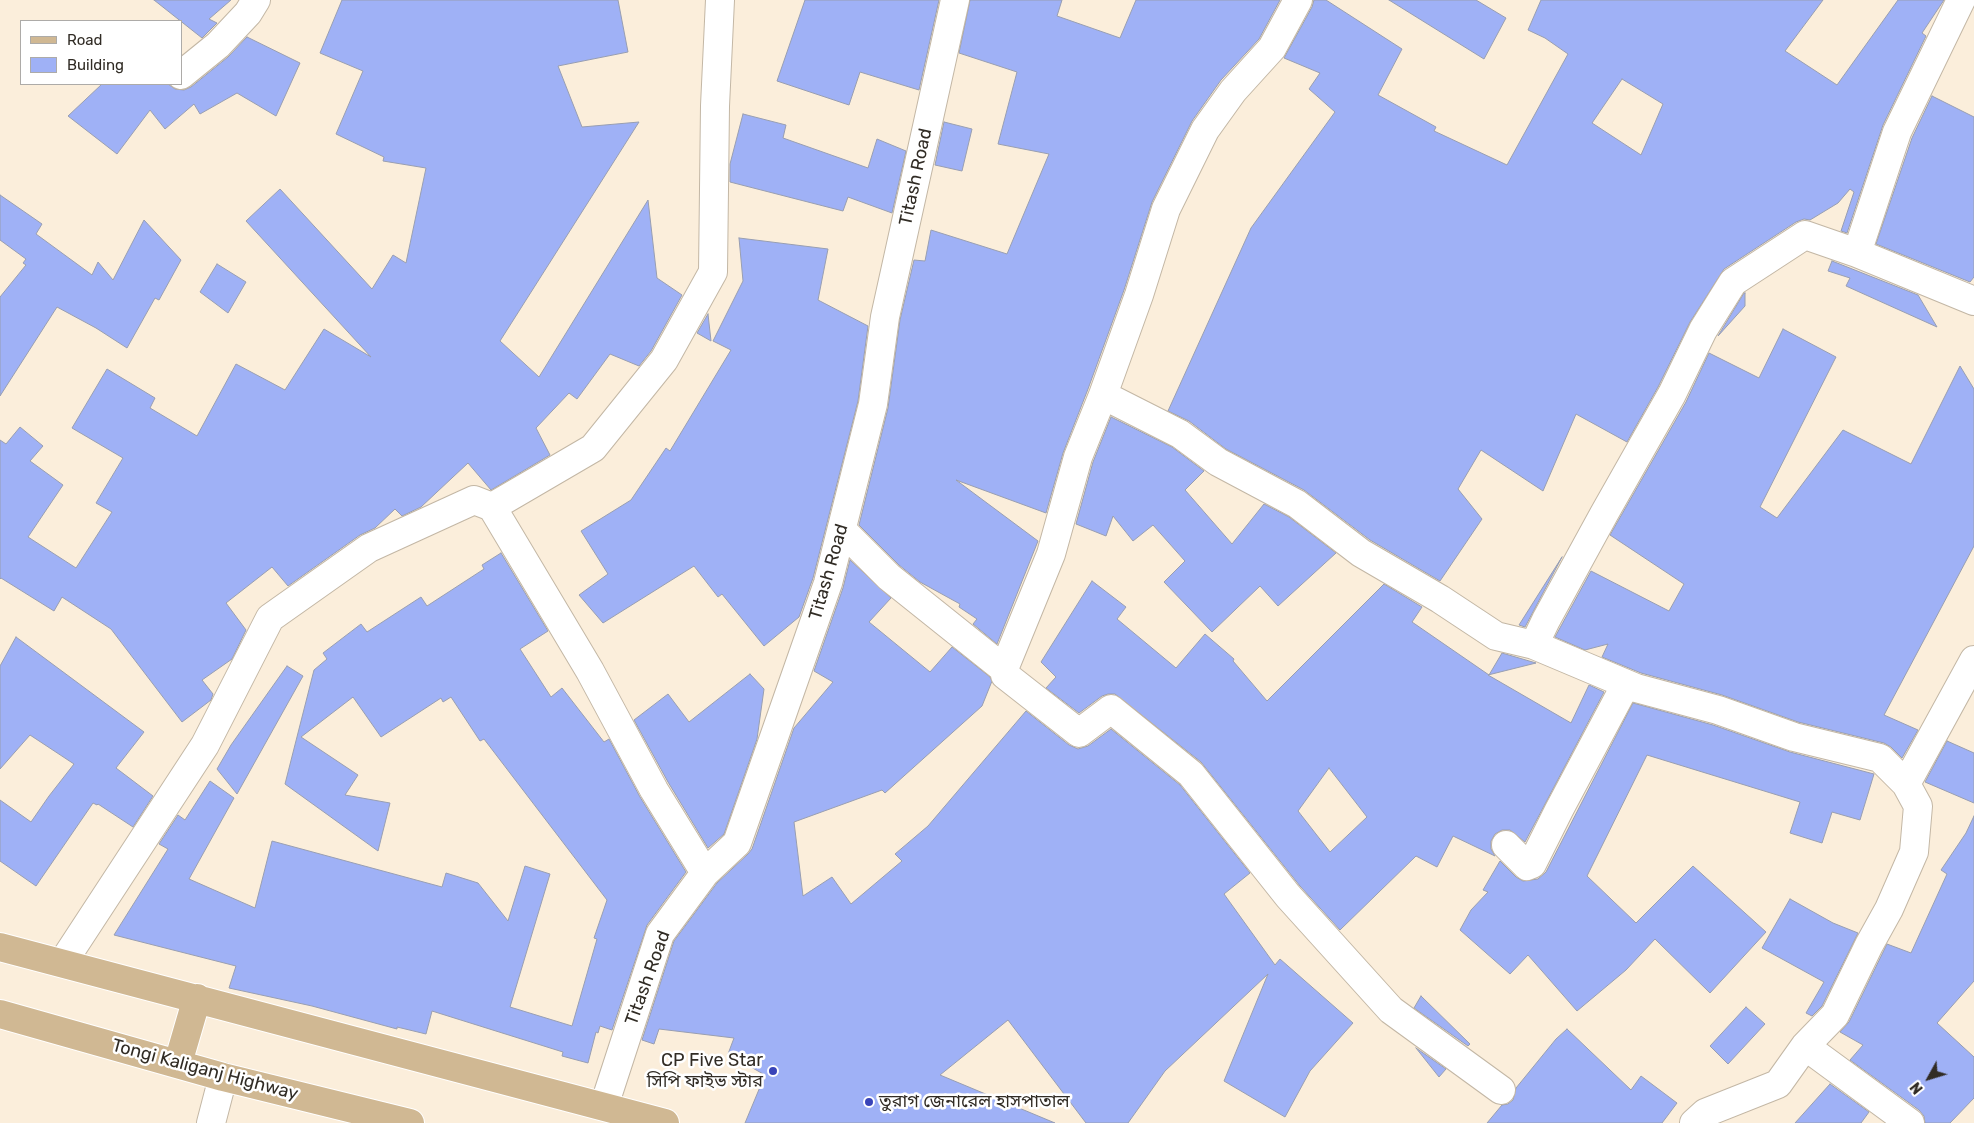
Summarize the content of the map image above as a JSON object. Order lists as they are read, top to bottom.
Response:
{
  "streets": {
    "main road": ["Tongi Kaliganj Highway"],
    "street": ["Titash Road"]
  },
  "places": ["CP Five Star সিপি ফাইভ স্টার", "তুরাগ জেনারেল হাসপাতাল"],
  "legend": ["Road", "Building"],
  "north": "bottom left"
}
